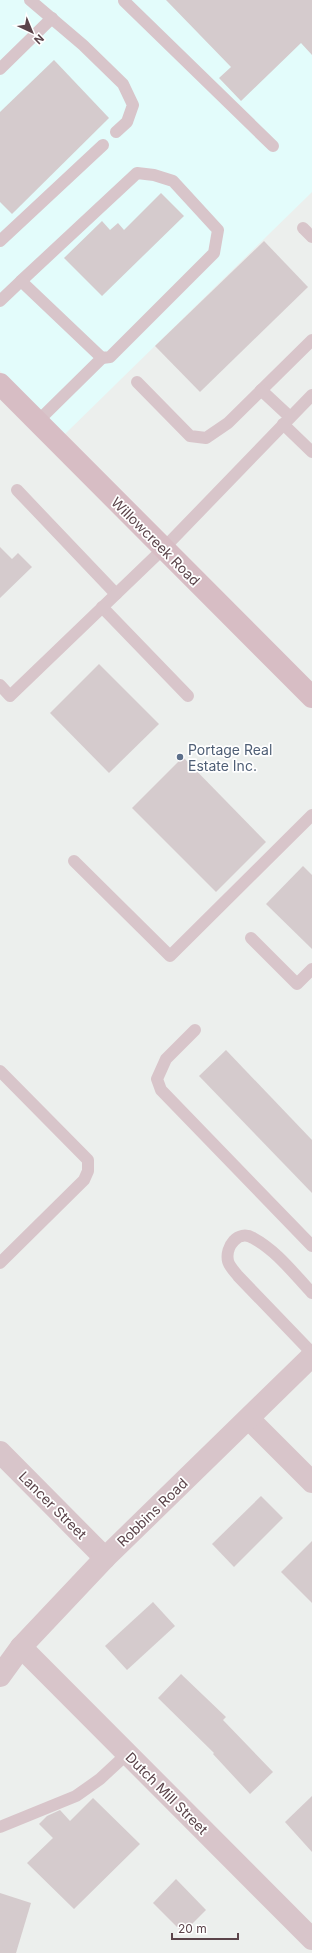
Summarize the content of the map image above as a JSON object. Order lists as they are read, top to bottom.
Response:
{
  "streets": {
    "main road": ["Willowcreek Road"],
    "street": ["Lancer Street", "Robbins Road", "Dutch Mill Street"]
  },
  "crossings": [
    ["Lancer Street", "Robbins Road"],
    ["Robbins Road", "Dutch Mill Street"]
  ],
  "places": ["Portage Real Estate Inc."],
  "scale_bar": "20 m",
  "north": "bottom right"
}
